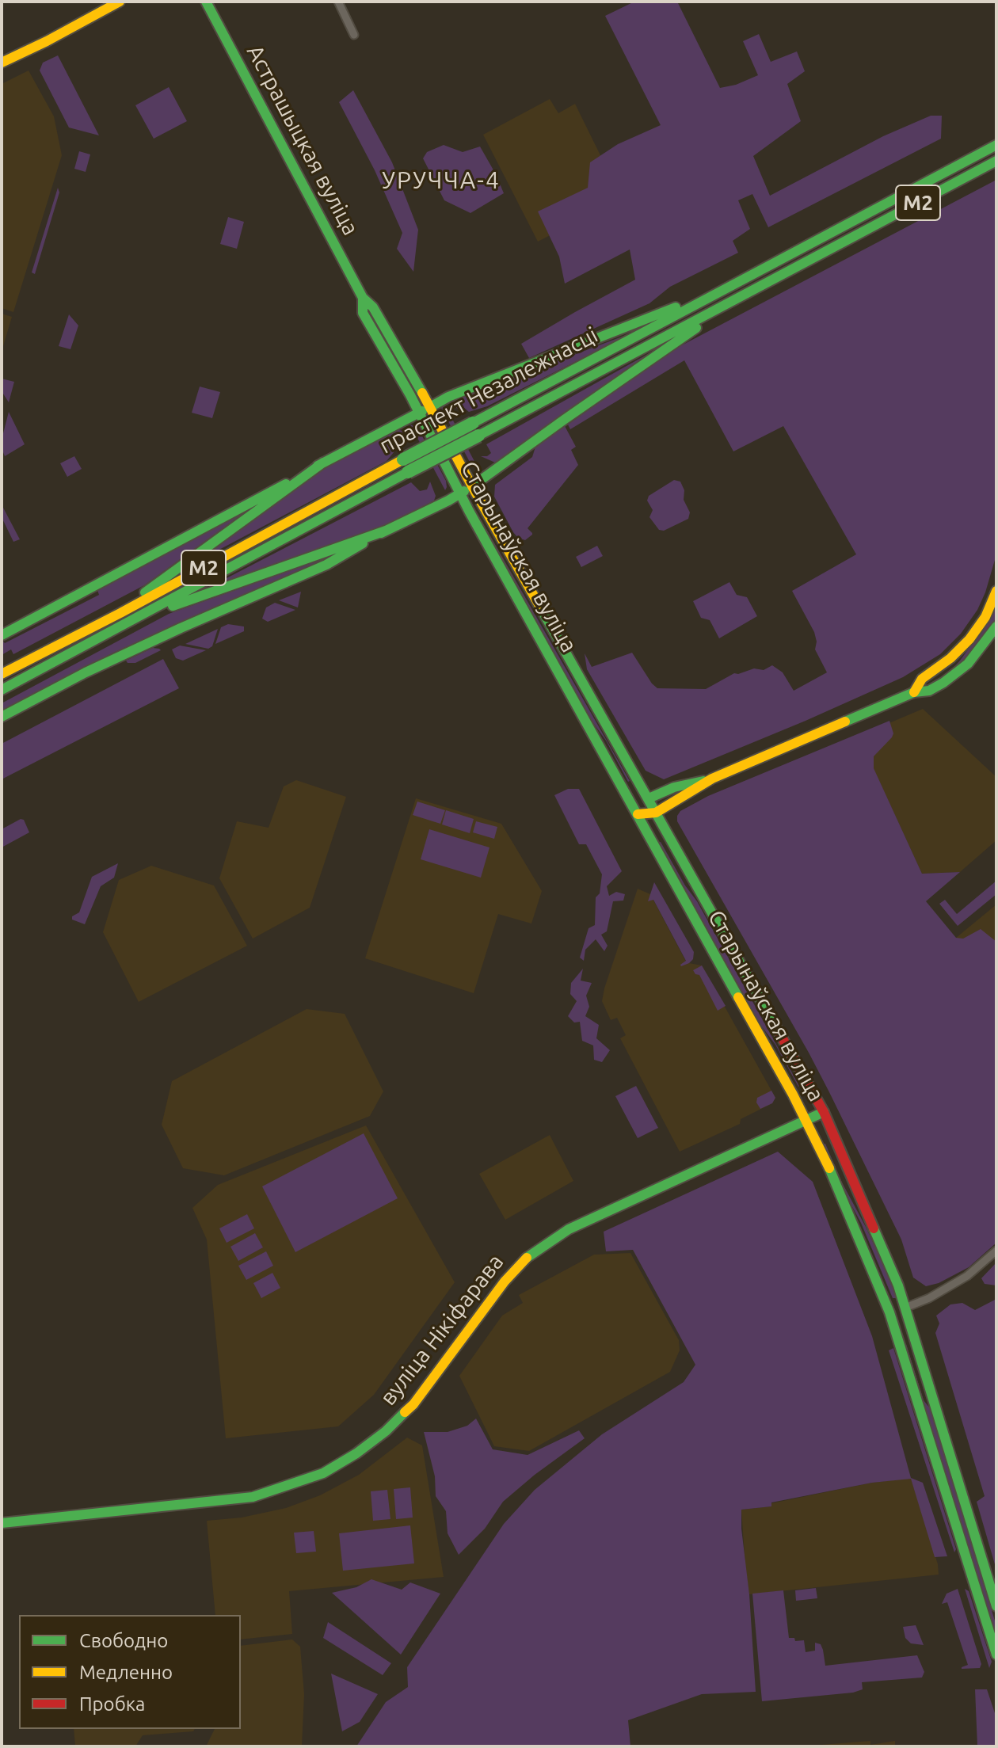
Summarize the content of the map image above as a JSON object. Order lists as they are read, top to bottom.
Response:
{
  "streets": {
    "main road": [
      "Астрашыцкая вуліца",
      "М2",
      "праспект Незалежнасці",
      "Старынаўская вуліца",
      "вуліца Нікіфарава"
    ]
  },
  "crossings": [
    ["Астрашыцкая вуліца", "Старынаўская вуліца"],
    ["Старынаўская вуліца", "вуліца Нікіфарава"]
  ],
  "districts": ["УРУЧЧА-4"],
  "legend": ["Свободно", "Медленно", "Пробка"]
}
